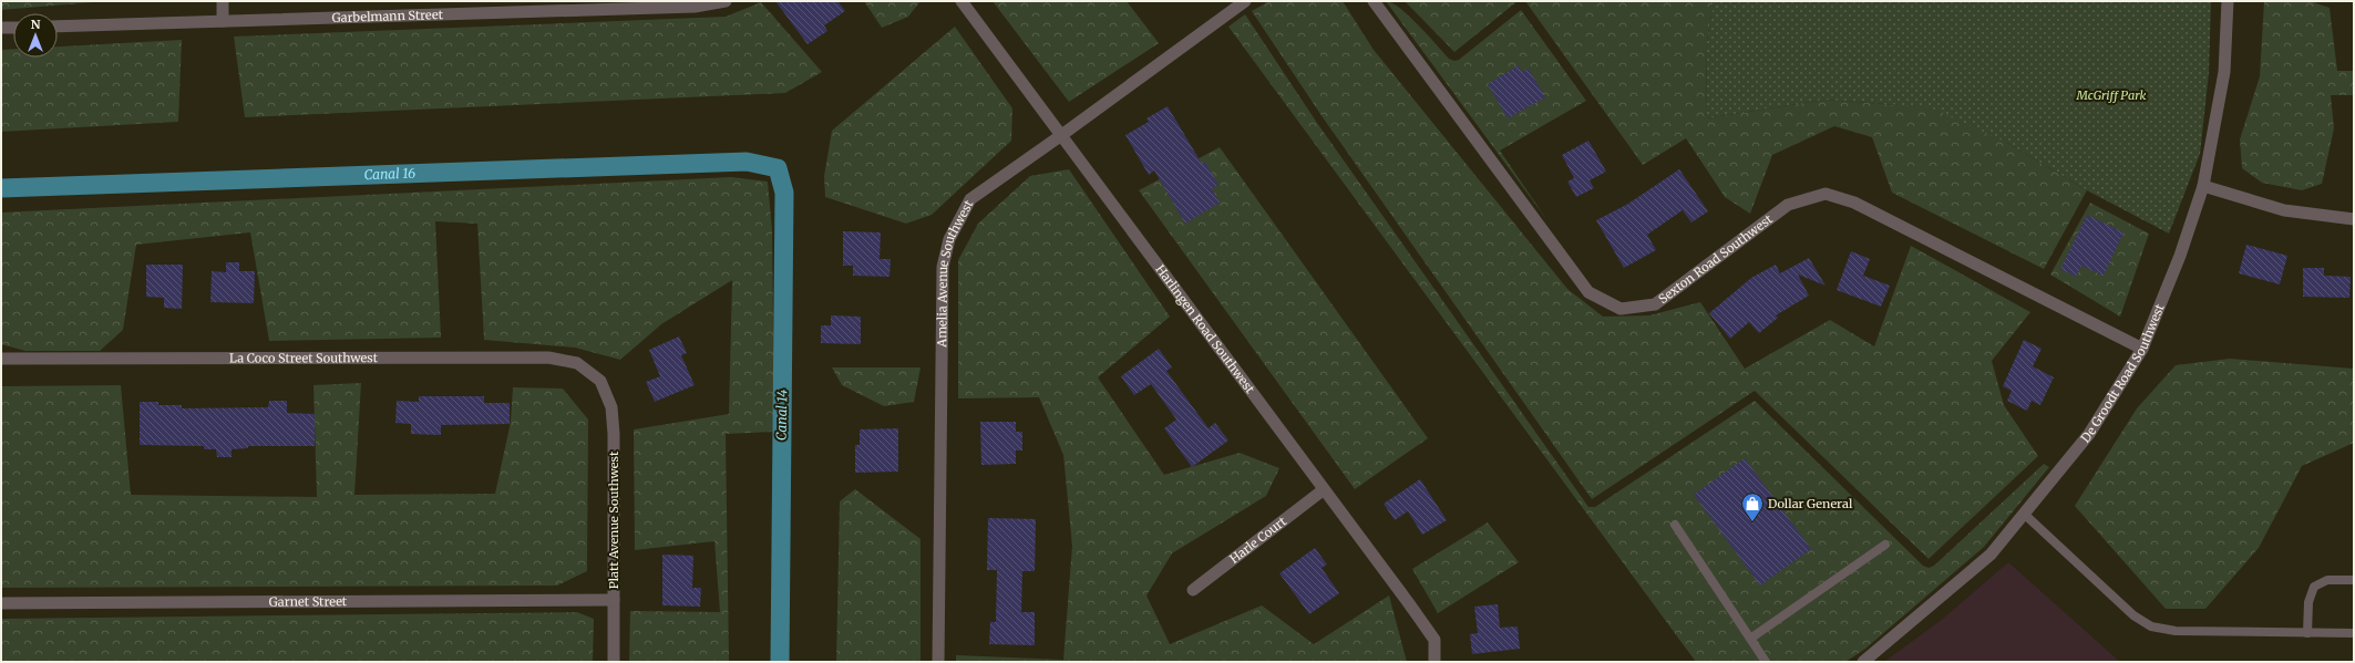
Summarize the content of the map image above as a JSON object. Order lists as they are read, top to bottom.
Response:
{
  "streets": {
    "street": [
      "Garbelmann Street",
      "Sexton Road Southwest",
      "Amelia Avenue Southwest",
      "Harlingen Road Southwest",
      "La Coco Street Southwest",
      "De Groodt Road Southwest",
      "Platt Avenue Southwest",
      "Harle Court",
      "Garnet Street"
    ]
  },
  "crossings": [
    ["Sexton Road Southwest", "De Groodt Road Southwest"],
    ["Amelia Avenue Southwest", "Harlingen Road Southwest"],
    ["Harlingen Road Southwest", "Harle Court"],
    ["La Coco Street Southwest", "Platt Avenue Southwest"],
    ["Platt Avenue Southwest", "Garnet Street"]
  ],
  "water": ["Canal 16", "Canal 14"],
  "parks": ["McGriff Park"],
  "places": {
    "shop": ["Dollar General"]
  },
  "north": "top"
}
